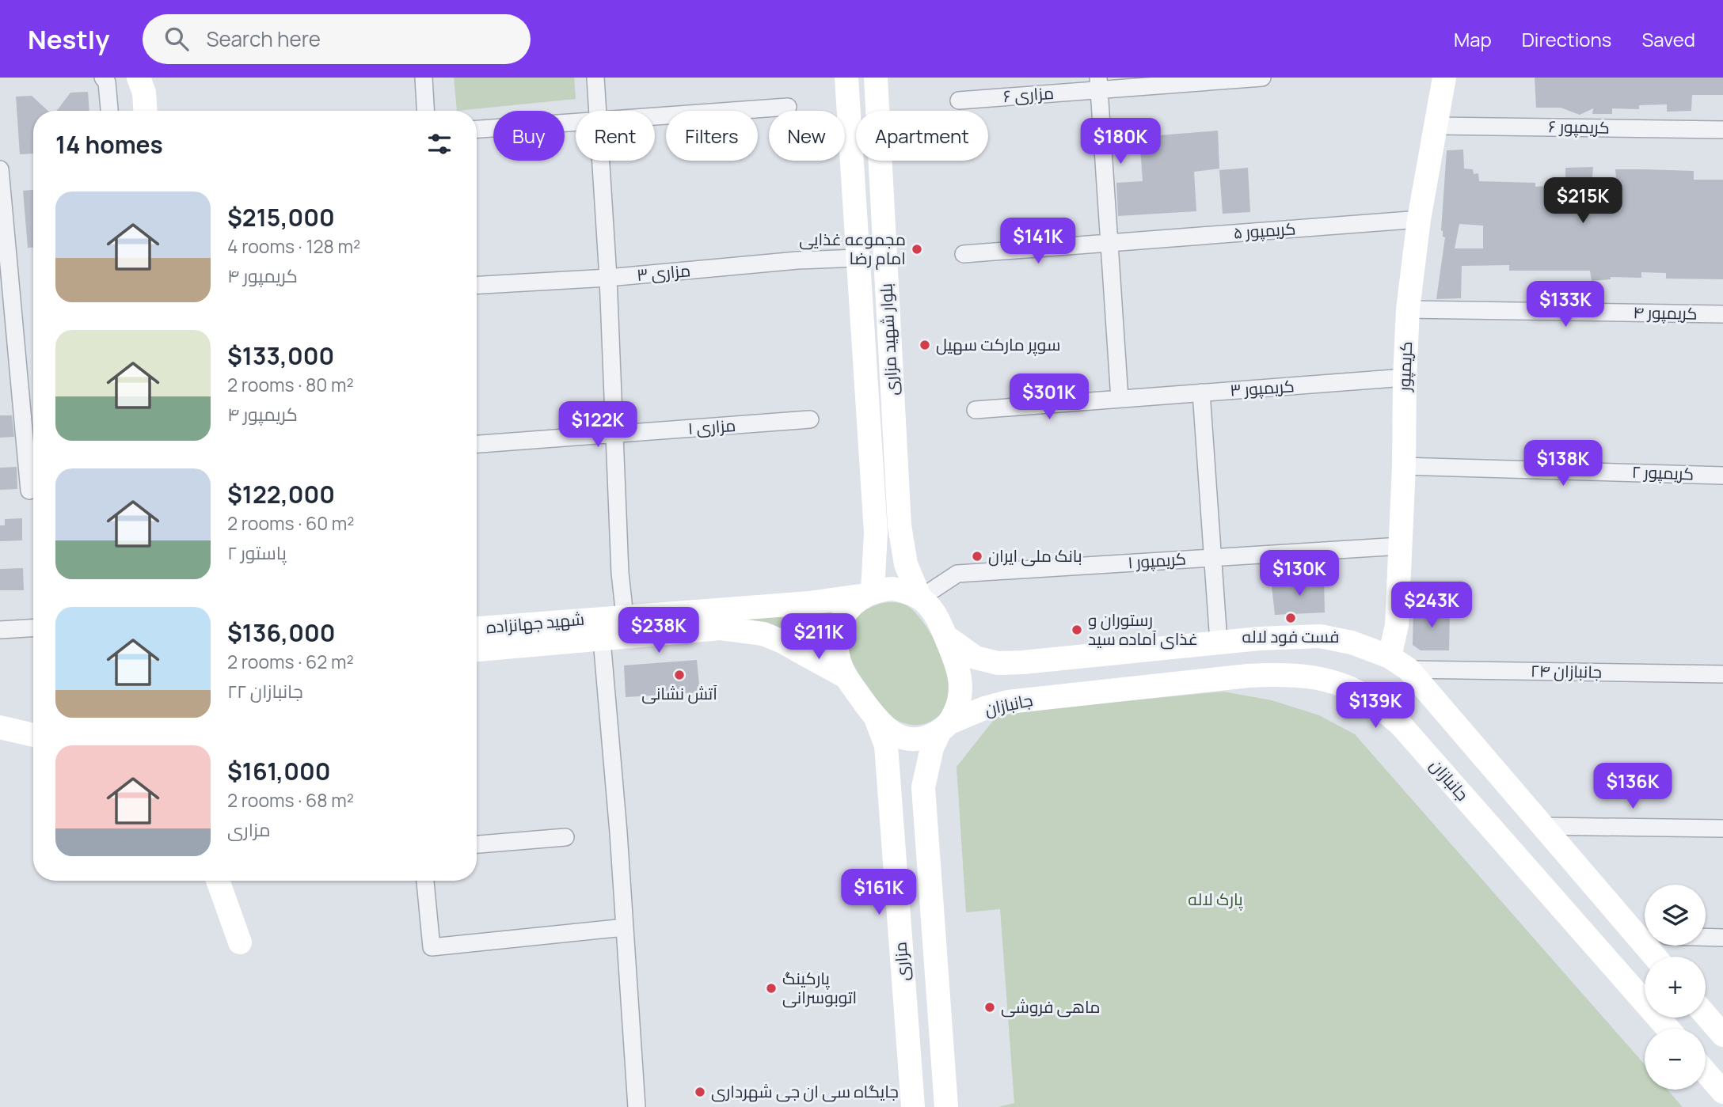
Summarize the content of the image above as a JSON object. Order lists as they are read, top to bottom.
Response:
{
  "streets": {
    "main road": [
      "بلوار شهید مزاری",
      "کریمپور",
      "شهید جهانزاده",
      "جانبازان",
      "مزاری"
    ],
    "street": [
      "مزاری ۶",
      "کریمپور ۶",
      "کریمپور ۵",
      "مزاری ۳",
      "کریمپور ۴",
      "کریمپور ۳",
      "مزاری ۱",
      "کریمپور ۲",
      "کریمپور ۱",
      "جانبازان ۲۴"
    ]
  },
  "crossings": [
    ["کریمپور ۶", "کریمپور"],
    ["کریمپور ۵", "کریمپور"],
    ["مزاری ۳", "بلوار شهید مزاری"],
    ["کریمپور ۴", "کریمپور"],
    ["بلوار شهید مزاری", "کریمپور ۱"],
    ["بلوار شهید مزاری", "شهید جهانزاده"],
    ["بلوار شهید مزاری", "جانبازان"],
    ["بلوار شهید مزاری", "مزاری"],
    ["کریمپور", "کریمپور ۳"],
    ["کریمپور", "کریمپور ۲"],
    ["کریمپور", "کریمپور ۱"],
    ["کریمپور", "جانبازان ۲۴"],
    ["کریمپور ۱", "شهید جهانزاده"],
    ["کریمپور ۱", "جانبازان"],
    ["کریمپور ۱", "مزاری"],
    ["شهید جهانزاده", "جانبازان"],
    ["شهید جهانزاده", "مزاری"],
    ["جانبازان", "مزاری"]
  ],
  "parks": ["پارک لاله"],
  "places": [
    "مجموعه غذایی امام رضا",
    "سوپر مارکت سهیل",
    "بانک ملی ایران",
    "فست فود لاله",
    "رستوران و غذای آماده سید",
    "آتش نشانی",
    "پارکینگ اتوبوسرانی",
    "ماهی فروشی",
    "جایگاه سی ان جی شهرداری"
  ],
  "page": {
    "header": "Nestly",
    "search": "Search here",
    "nav": ["Map", "Directions", "Saved"],
    "chip": [
      "Buy",
      "Rent",
      "Filters",
      "New",
      "Apartment"
    ],
    "heading": "14 homes",
    "price": [
      "$180K",
      "$215K",
      "$141K",
      "$133K",
      "$301K",
      "$122K",
      "$138K",
      "$130K",
      "$243K",
      "$238K",
      "$211K",
      "$139K",
      "$136K",
      "$161K"
    ],
    "list": [
      {
        "name": "$215,000",
        "note": "4 rooms · 128 m² · کریمپور ۴"
      },
      {
        "name": "$133,000",
        "note": "2 rooms · 80 m² · کریمپور ۴"
      },
      {
        "name": "$122,000",
        "note": "2 rooms · 60 m² · پاستور ۲"
      },
      {
        "name": "$136,000",
        "note": "2 rooms · 62 m² · جانبازان ۲۲"
      },
      {
        "name": "$161,000",
        "note": "2 rooms · 68 m² · مزاری"
      }
    ],
    "map_buttons": ["+", "−"]
  }
}
